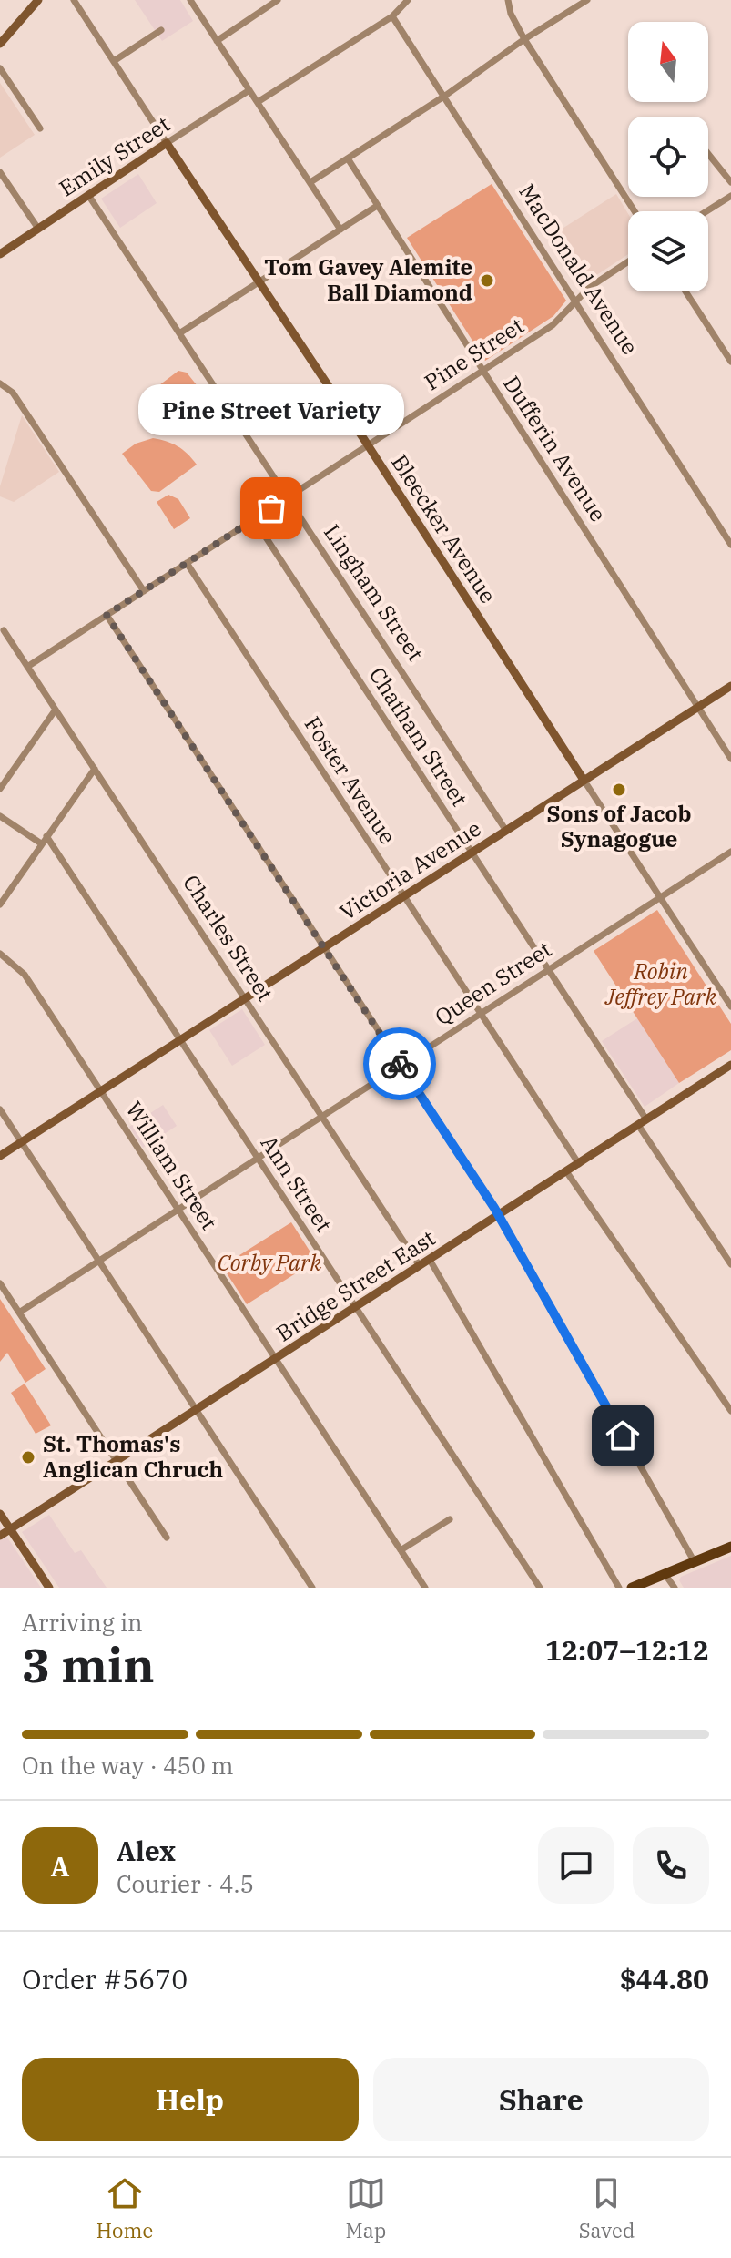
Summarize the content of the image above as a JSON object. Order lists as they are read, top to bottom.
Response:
{
  "streets": {
    "street": [
      "Emily Street",
      "MacDonald Avenue",
      "Pine Street",
      "Dufferin Avenue",
      "Bleecker Avenue",
      "Lingham Street",
      "Chatham Street",
      "Foster Avenue",
      "Victoria Avenue",
      "Charles Street",
      "Queen Street",
      "William Street",
      "Ann Street",
      "Bridge Street East"
    ]
  },
  "crossings": [
    ["Emily Street", "Bleecker Avenue"],
    ["Emily Street", "Lingham Street"],
    ["MacDonald Avenue", "Pine Street"],
    ["Pine Street", "Dufferin Avenue"],
    ["Pine Street", "Bleecker Avenue"],
    ["Pine Street", "Lingham Street"],
    ["Pine Street", "Chatham Street"],
    ["Pine Street", "Foster Avenue"],
    ["Pine Street", "Charles Street"],
    ["Dufferin Avenue", "Victoria Avenue"],
    ["Bleecker Avenue", "Victoria Avenue"],
    ["Bleecker Avenue", "Queen Street"],
    ["Lingham Street", "Victoria Avenue"],
    ["Chatham Street", "Victoria Avenue"],
    ["Chatham Street", "Queen Street"],
    ["Chatham Street", "Bridge Street East"],
    ["Foster Avenue", "Victoria Avenue"],
    ["Foster Avenue", "Queen Street"],
    ["Foster Avenue", "Bridge Street East"],
    ["Victoria Avenue", "Charles Street"],
    ["Victoria Avenue", "William Street"],
    ["Victoria Avenue", "Ann Street"],
    ["Charles Street", "Queen Street"],
    ["Charles Street", "Bridge Street East"],
    ["Queen Street", "William Street"],
    ["Queen Street", "Ann Street"],
    ["William Street", "Bridge Street East"],
    ["Ann Street", "Bridge Street East"]
  ],
  "parks": ["Robin Jeffrey Park", "Corby Park"],
  "places": [
    "Tom Gavey Alemite Ball Diamond",
    "Pine Street Variety",
    "Sons of Jacob Synagogue",
    "St. Thomas's Anglican Chruch"
  ],
  "north": "top",
  "page": {
    "bubble": "Pine Street Variety",
    "heading": ["3 min", "Arriving in", "12:07–12:12"],
    "panel": [
      "Alex",
      "Courier · 4.5",
      "Order #5670",
      "$44.80"
    ],
    "bar": "On the way · 450 m",
    "round": "A",
    "buttons": ["Help", "Share"],
    "tabs": ["Home", "Map", "Saved"]
  }
}
